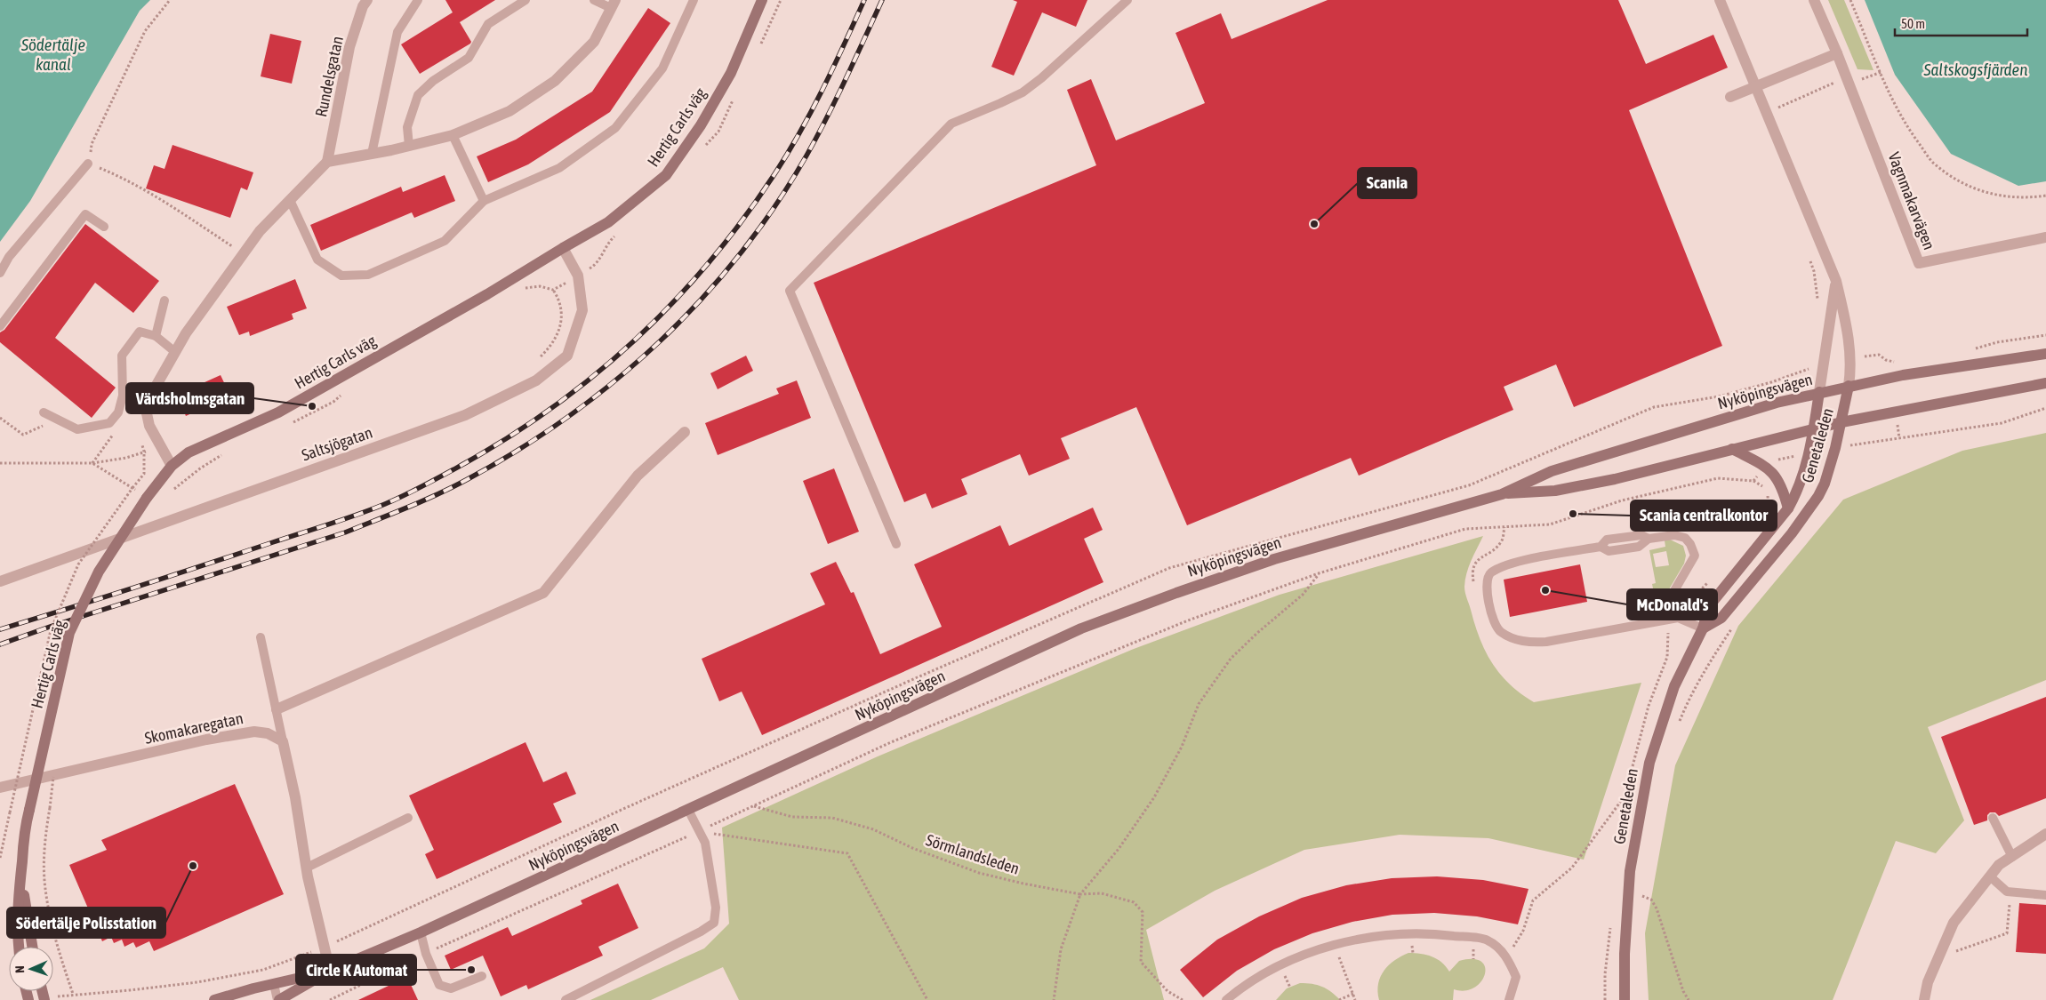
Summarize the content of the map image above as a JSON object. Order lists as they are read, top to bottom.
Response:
{
  "streets": {
    "main road": ["Hertig Carls väg", "Nyköpingsvägen", "Genetaleden"],
    "street": [
      "Rundelsgatan",
      "Vagnmakarvägen",
      "Saltsjögatan",
      "Skomakaregatan"
    ],
    "path": ["Sörmlandsleden"]
  },
  "crossings": [
    ["Hertig Carls väg", "Saltsjögatan"],
    ["Nyköpingsvägen", "Genetaleden"]
  ],
  "water": ["Södertälje kanal", "Saltskogsfjärden"],
  "places": [
    "Scania",
    "Värdsholmsgatan",
    "Scania centralkontor",
    "McDonald's",
    "Södertälje Polisstation",
    "Circle K Automat"
  ],
  "scale_bar": "50 m",
  "north": "left"
}
